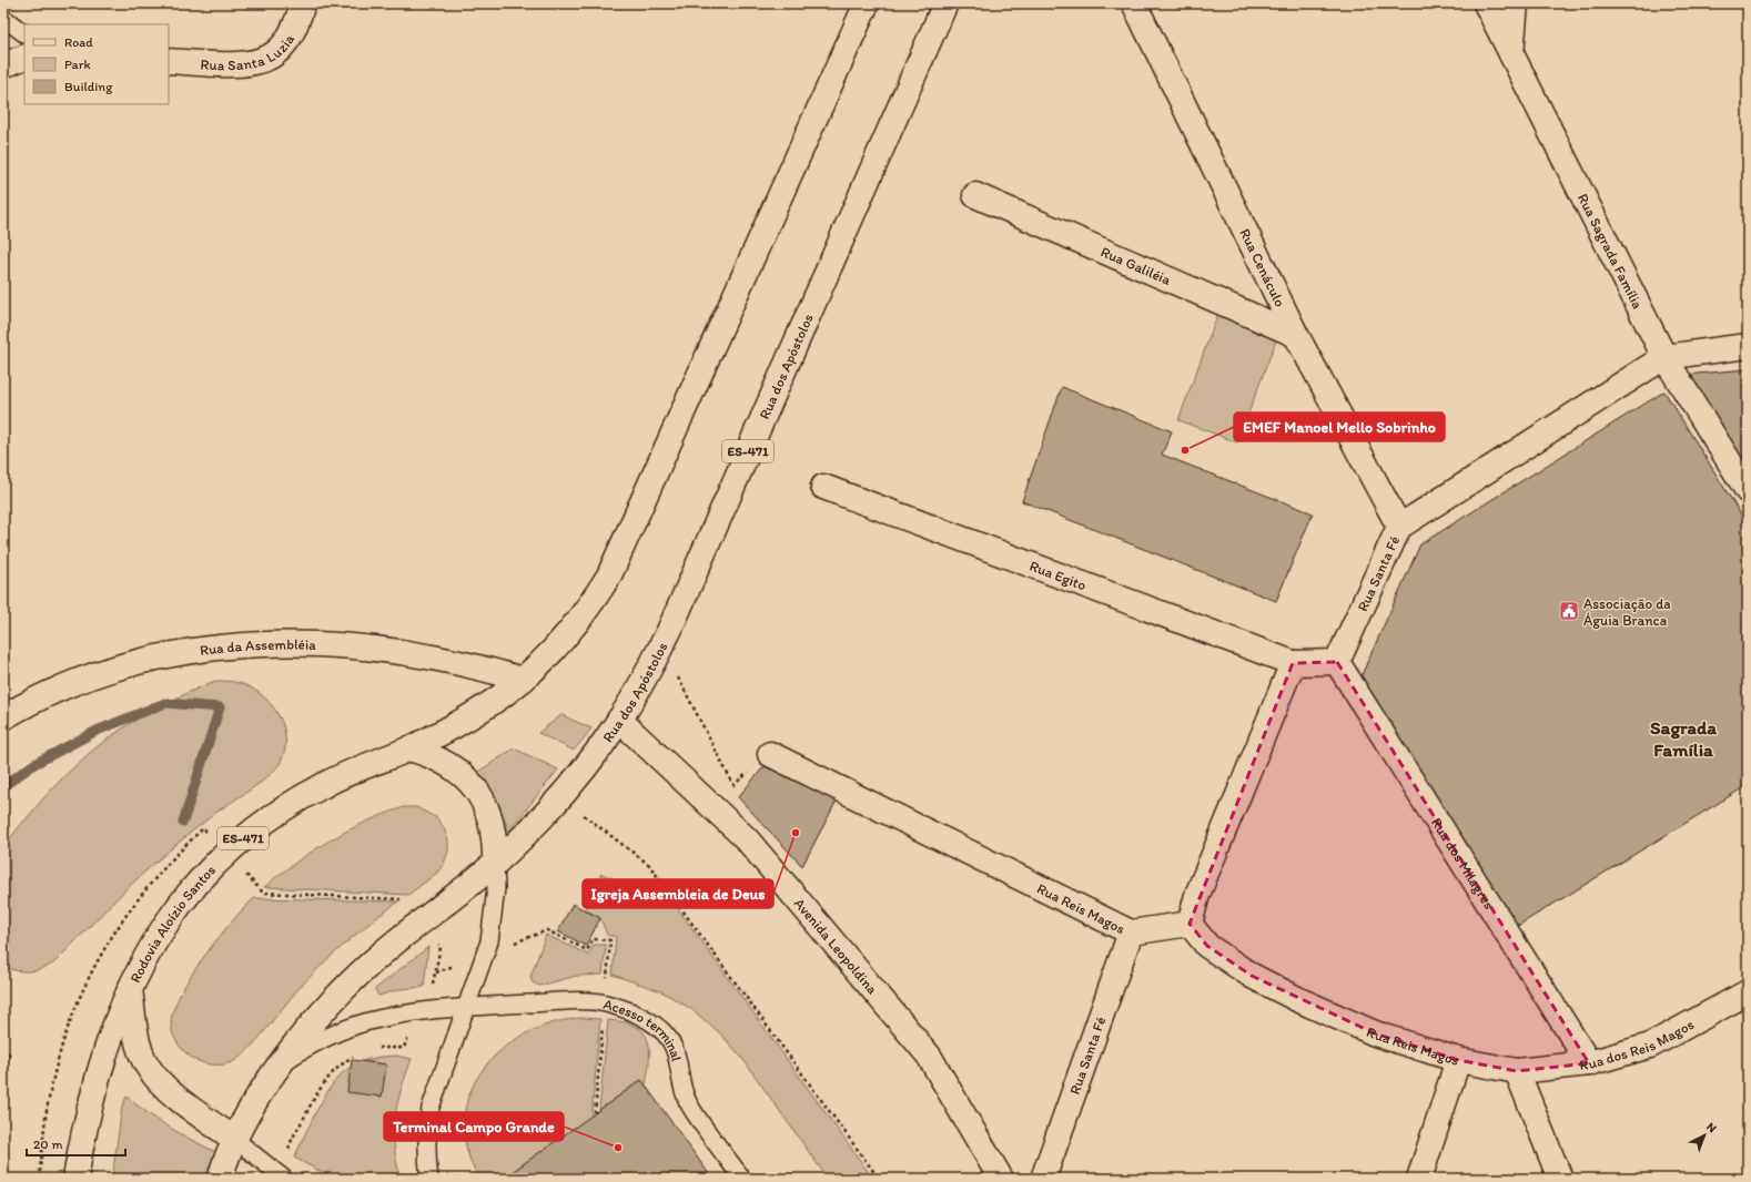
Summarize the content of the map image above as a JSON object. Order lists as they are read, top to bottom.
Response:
{
  "streets": {
    "street": [
      "Rua Santa Luzia",
      "Rua Sagrada Família",
      "Rua Galiléia",
      "Rua Cenáculo",
      "Rua dos Apóstolos",
      "ES-471",
      "Rua Santa Fé",
      "Rua Egito",
      "Rua da Assembléia",
      "Rua dos Milagres",
      "Rua Reis Magos",
      "Rodovia Aloízio Santos",
      "Avenida Leopoldina",
      "Rua dos Reis Magos"
    ],
    "lane": ["Acesso terminal"]
  },
  "crossings": [
    ["Rua Sagrada Família", "Rua Santa Fé"],
    ["Rua Galiléia", "Rua Cenáculo"],
    ["Rua Cenáculo", "Rua Santa Fé"],
    ["Rua dos Apóstolos", "ES-471"],
    ["Rua dos Apóstolos", "Avenida Leopoldina"],
    ["ES-471", "Rua da Assembléia"],
    ["ES-471", "Rodovia Aloízio Santos"],
    ["ES-471", "Acesso terminal"],
    ["Rua Santa Fé", "Rua dos Milagres"],
    ["Rua Santa Fé", "Rua Reis Magos"],
    ["Rua dos Milagres", "Rua dos Reis Magos"],
    ["Rua Reis Magos", "Rua dos Reis Magos"]
  ],
  "districts": ["Sagrada Família"],
  "places": {
    "other": ["EMEF Manoel Mello Sobrinho", "Igreja Assembleia de Deus", "Terminal Campo Grande"],
    "public building": ["Associação da Águia Branca"]
  },
  "legend": ["Road", "Park", "Building"],
  "scale_bar": "20 m",
  "north": "top right"
}
